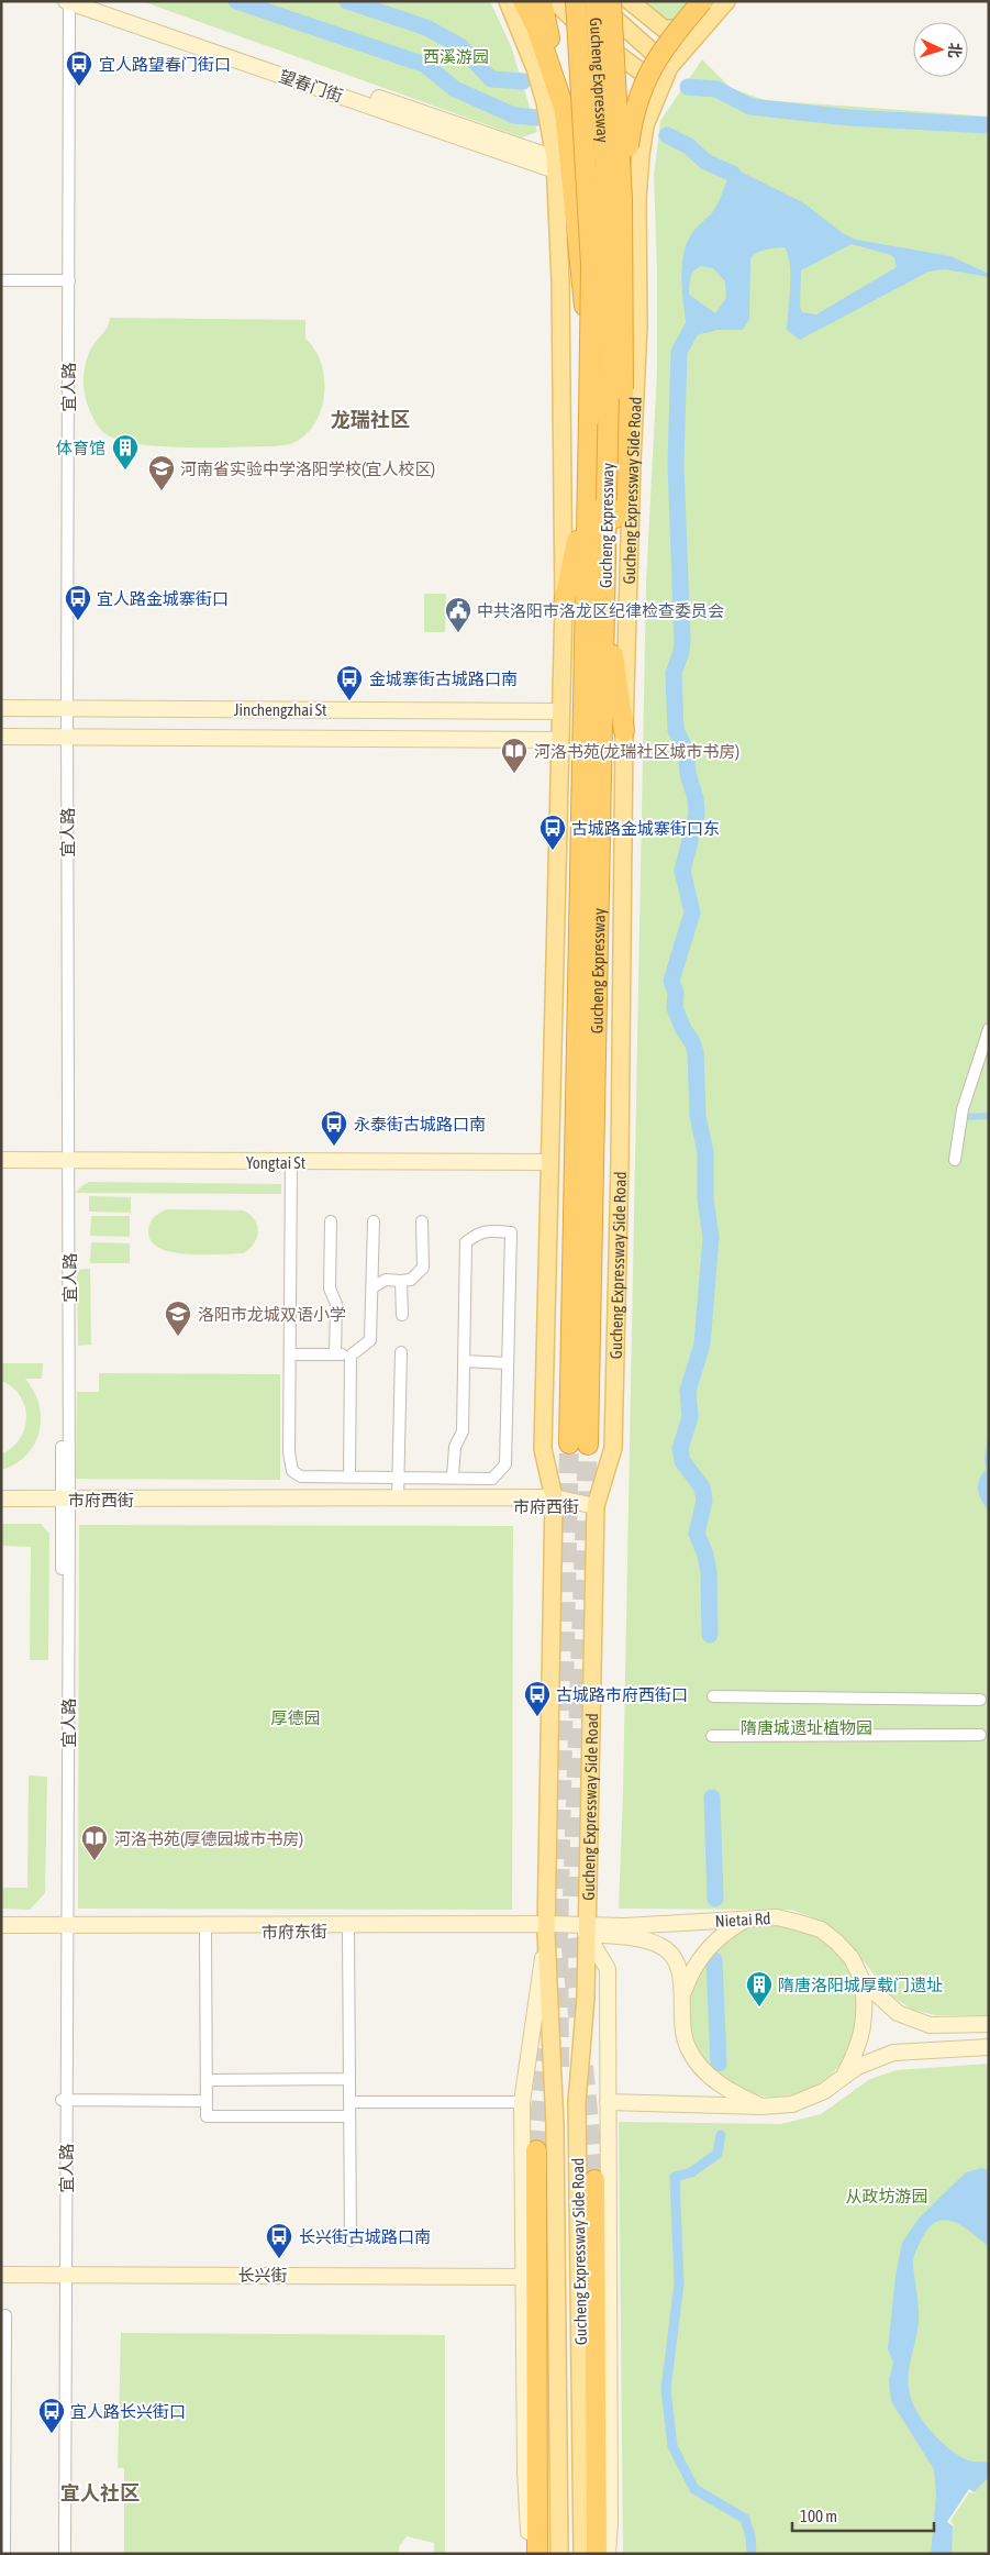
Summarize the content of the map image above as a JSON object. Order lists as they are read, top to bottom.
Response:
{
  "streets": {
    "highway": ["Gucheng Expressway"],
    "main road": [
      "望春门街",
      "Gucheng Expressway Side Road",
      "Jinchengzhai St",
      "Yongtai St",
      "市府西街",
      "Nietai Rd",
      "市府东街",
      "长兴街"
    ],
    "street": ["宜人路"]
  },
  "crossings": [
    ["望春门街", "宜人路"],
    ["望春门街", "Gucheng Expressway Side Road"],
    ["宜人路", "Jinchengzhai St"],
    ["宜人路", "Yongtai St"],
    ["宜人路", "市府西街"],
    ["宜人路", "市府东街"],
    ["宜人路", "长兴街"],
    ["Gucheng Expressway Side Road", "Jinchengzhai St"],
    ["Gucheng Expressway Side Road", "Yongtai St"],
    ["Gucheng Expressway Side Road", "市府西街"],
    ["Gucheng Expressway Side Road", "Nietai Rd"],
    ["Gucheng Expressway Side Road", "市府东街"],
    ["Nietai Rd", "市府东街"]
  ],
  "districts": ["龙瑞社区", "宜人社区"],
  "parks": [
    "西溪游园",
    "厚德园",
    "隋唐城遗址植物园",
    "从政坊游园"
  ],
  "places": {
    "bus stop": [
      "宜人路望春门街口",
      "宜人路金城寨街口",
      "金城寨街古城路口南",
      "古城路金城寨街口东",
      "永泰街古城路口南",
      "古城路市府西街口",
      "长兴街古城路口南",
      "宜人路长兴街口"
    ],
    "building": ["体育馆", "隋唐洛阳城厚载门遗址"],
    "school or university": ["河南省实验中学洛阳学校(宜人校区)", "洛阳市龙城双语小学"],
    "public building": ["中共洛阳市洛龙区纪律检查委员会"],
    "library": ["河洛书苑(龙瑞社区城市书房)", "河洛书苑(厚德园城市书房)"]
  },
  "scale_bar": "100 m",
  "north": "right"
}
